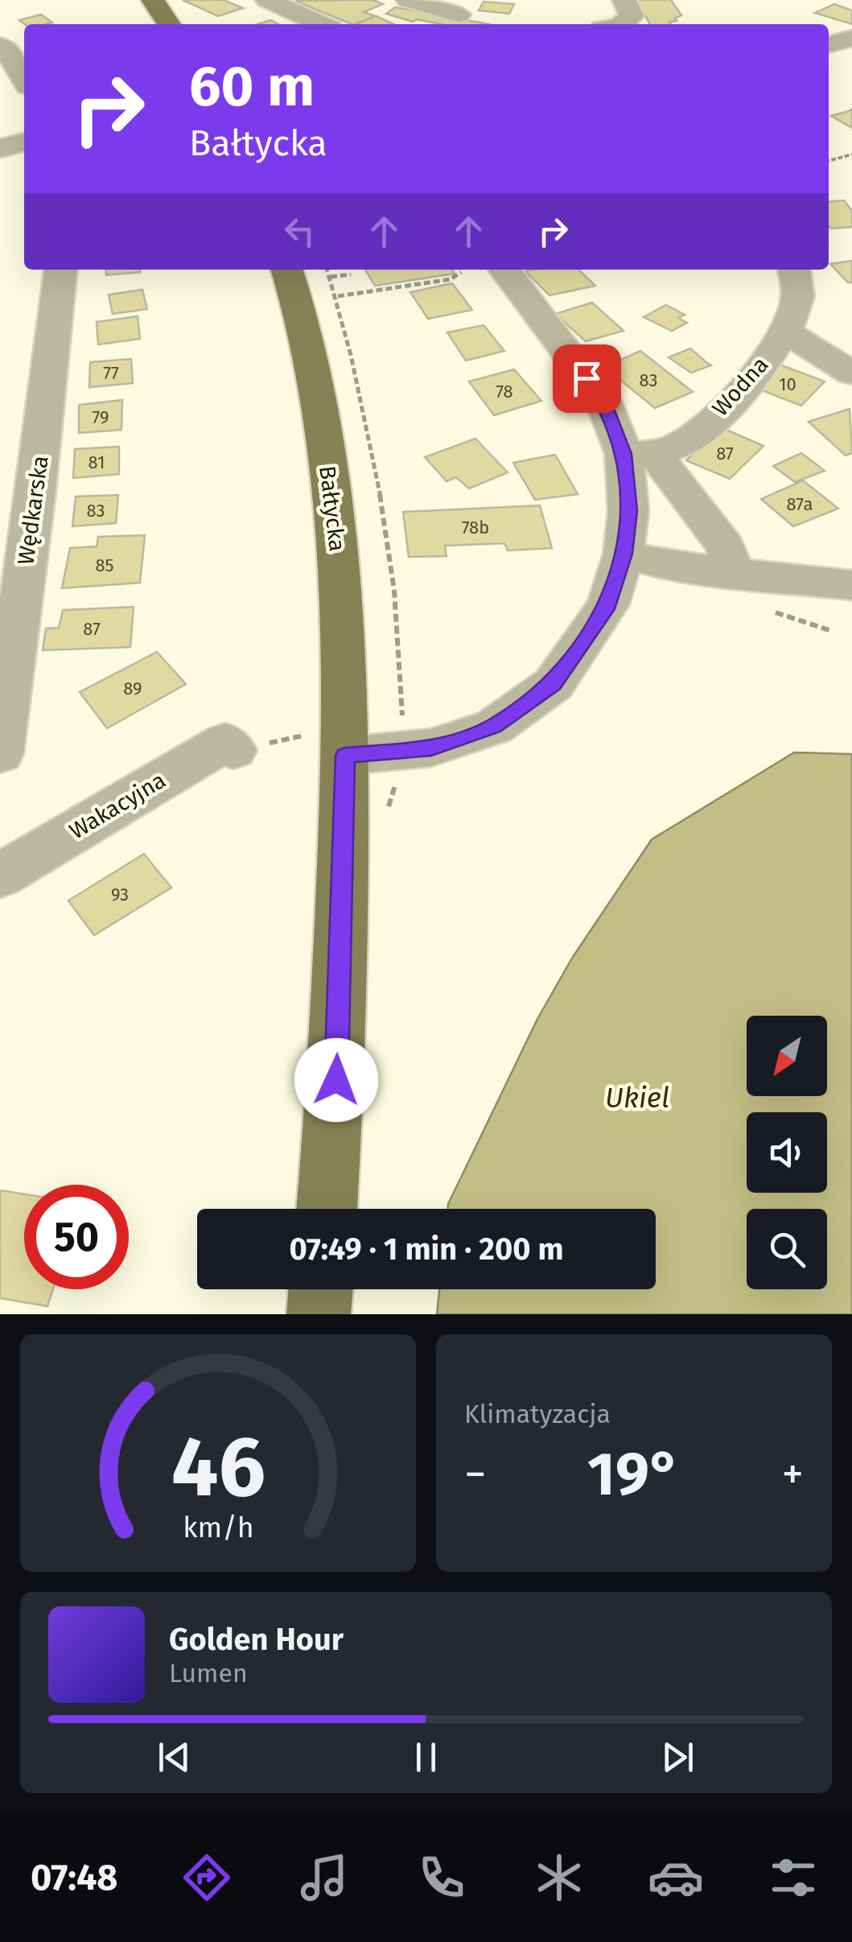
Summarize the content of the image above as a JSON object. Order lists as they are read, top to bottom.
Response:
{
  "streets": {
    "main road": ["Bałtycka"],
    "street": ["Wodna", "Wędkarska", "Wakacyjna"]
  },
  "water": ["Ukiel"],
  "house_numbers": [
    "77",
    "83",
    "10",
    "78",
    "79",
    "87",
    "81",
    "87a",
    "83",
    "78b",
    "85",
    "87",
    "89",
    "93"
  ],
  "north": "bottom left",
  "page": {
    "turn": ["60 m", "Bałtycka"],
    "limit": "50",
    "trip": "07:49 · 1 min · 200 m",
    "tile": "Klimatyzacja",
    "heat": ["−", "19°", "+"],
    "song": ["Golden Hour", "Lumen"],
    "tabs": "07:48",
    "gauge": ["46", "km/h"]
  }
}
